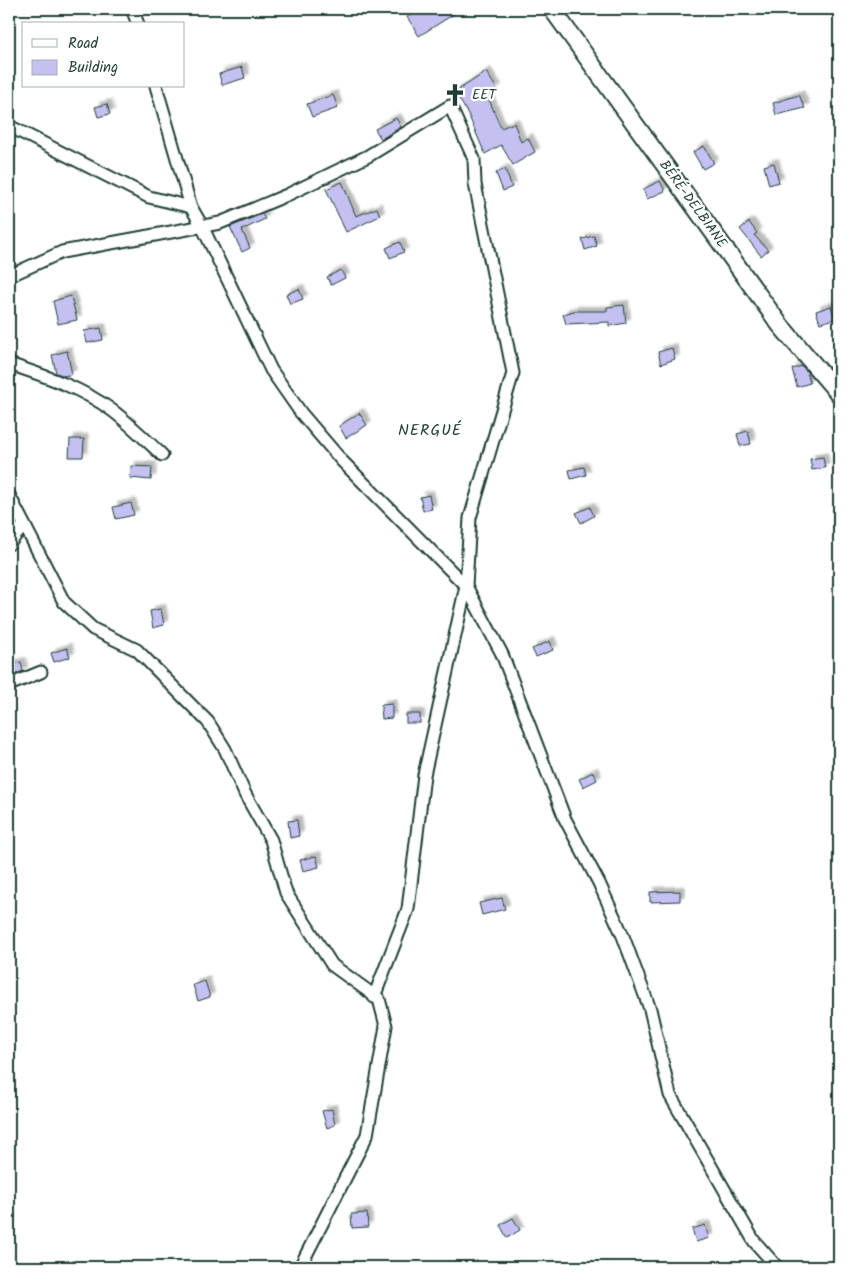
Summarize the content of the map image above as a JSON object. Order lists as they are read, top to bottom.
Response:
{
  "streets": {
    "street": ["BÉRÉ-DELBIANE"]
  },
  "districts": ["NERGUÉ"],
  "places": {
    "church": ["EET"]
  },
  "legend": ["Road", "Building"]
}
